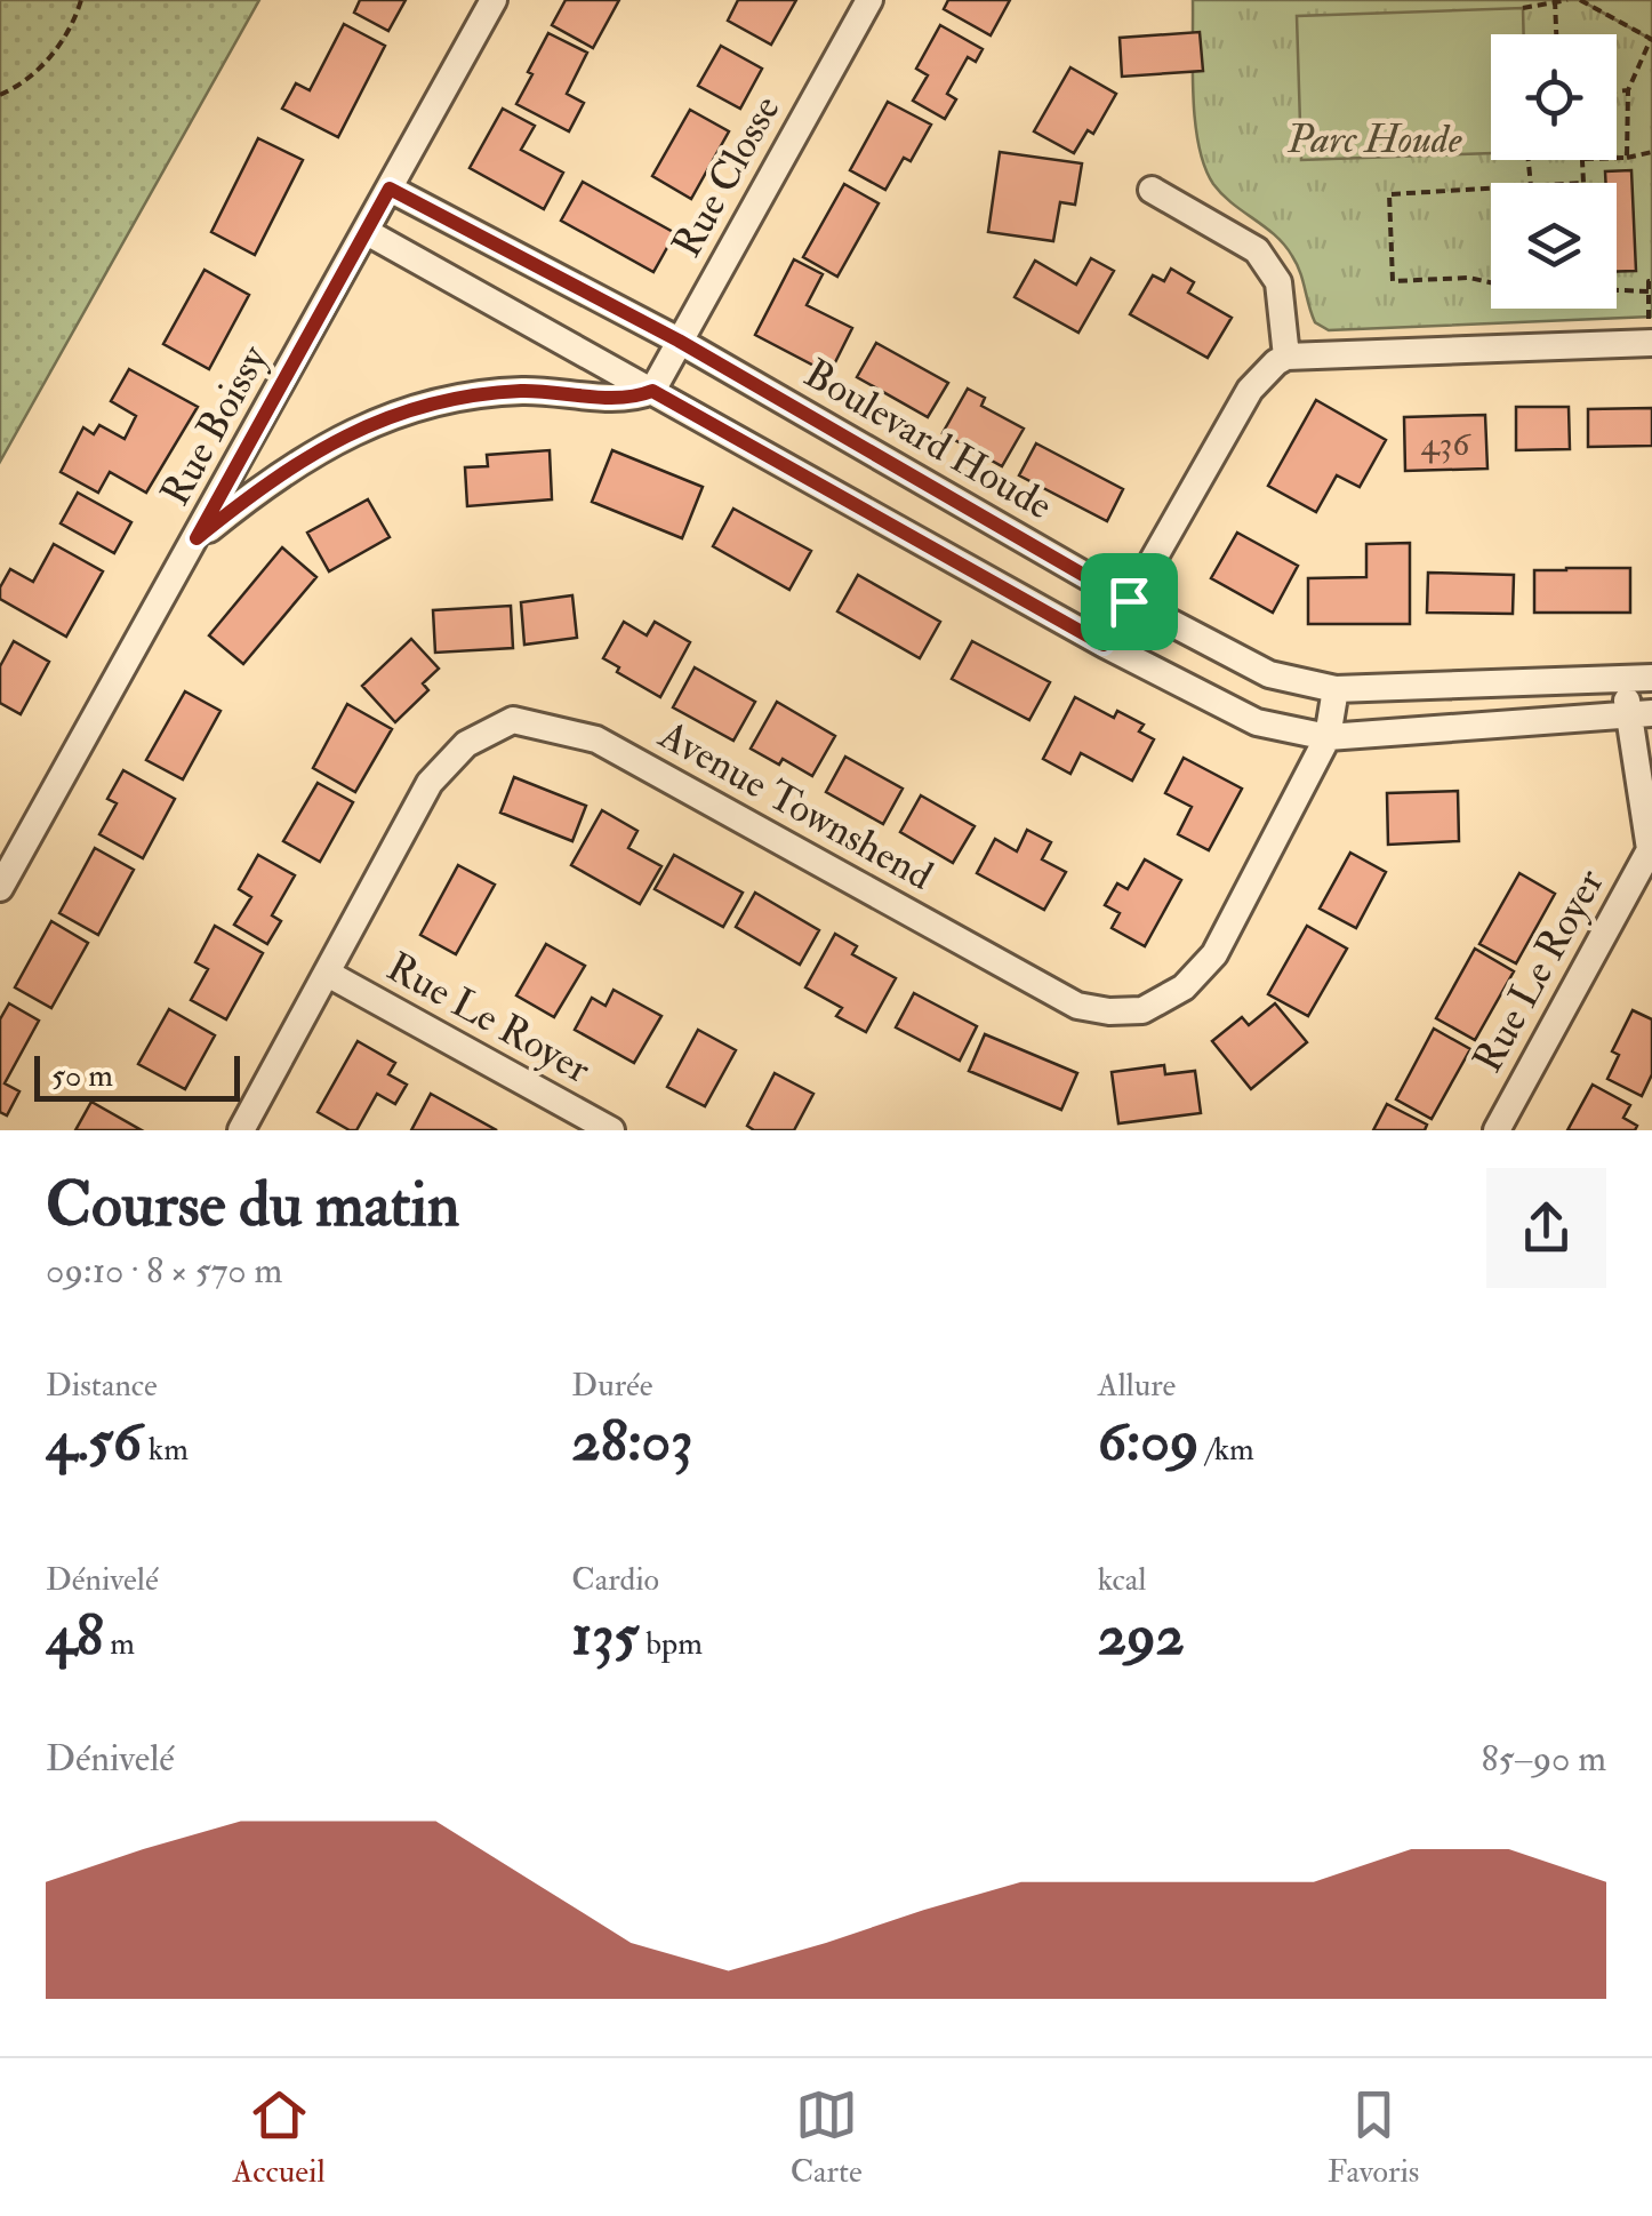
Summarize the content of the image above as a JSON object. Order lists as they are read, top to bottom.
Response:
{
  "streets": {
    "street": [
      "Rue Closse",
      "Rue Boissy",
      "Boulevard Houde",
      "Avenue Townshend",
      "Rue Le Royer"
    ]
  },
  "crossings": [
    ["Rue Closse", "Boulevard Houde"],
    ["Rue Boissy", "Boulevard Houde"],
    ["Boulevard Houde", "Avenue Townshend"],
    ["Boulevard Houde", "Rue Le Royer"],
    ["Avenue Townshend", "Rue Le Royer"]
  ],
  "parks": ["Parc Houde"],
  "house_numbers": ["436"],
  "scale_bar": "50 m",
  "page": {
    "scale": "50 m",
    "heading": ["Course du matin", "09:10 · 8 × 570 m"],
    "stats": [
      ["Distance", "4.56 km"],
      ["Durée", "28:03"],
      ["Allure", "6:09 /km"],
      ["Dénivelé", "48 m"],
      ["Cardio", "135 bpm"],
      ["kcal", "292"]
    ],
    "chart": ["Dénivelé", "85–90 m"],
    "tabs": ["Accueil", "Carte", "Favoris"]
  }
}
